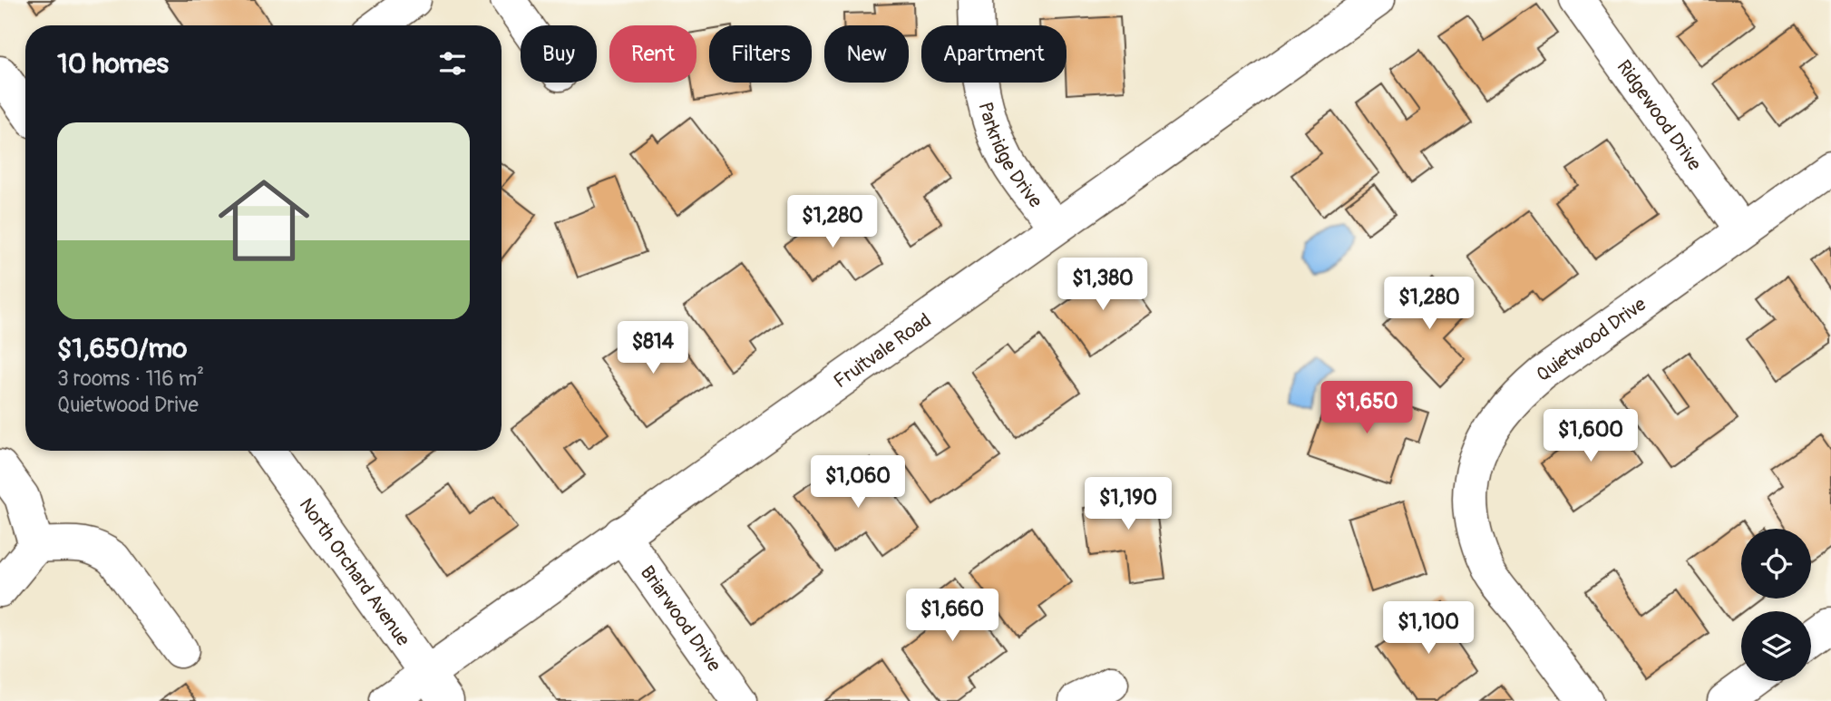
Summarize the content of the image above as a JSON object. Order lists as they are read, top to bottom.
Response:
{
  "streets": {
    "street": [
      "Ridgewood Drive",
      "Parkridge Drive",
      "Quietwood Drive",
      "Fruitvale Road",
      "North Orchard Avenue",
      "Briarwood Drive"
    ]
  },
  "crossings": [
    ["Ridgewood Drive", "Quietwood Drive"],
    ["Parkridge Drive", "Fruitvale Road"],
    ["Fruitvale Road", "North Orchard Avenue"],
    ["Fruitvale Road", "Briarwood Drive"]
  ],
  "page": {
    "chip": [
      "Buy",
      "Rent",
      "Filters",
      "New",
      "Apartment"
    ],
    "heading": "10 homes",
    "list": [
      {
        "name": "$1,650/mo",
        "note": "3 rooms · 116 m² · Quietwood Drive"
      }
    ],
    "price": [
      "$1,280",
      "$1,380",
      "$1,280",
      "$814",
      "$1,650",
      "$1,600",
      "$1,060",
      "$1,190",
      "$1,660",
      "$1,100"
    ]
  }
}
